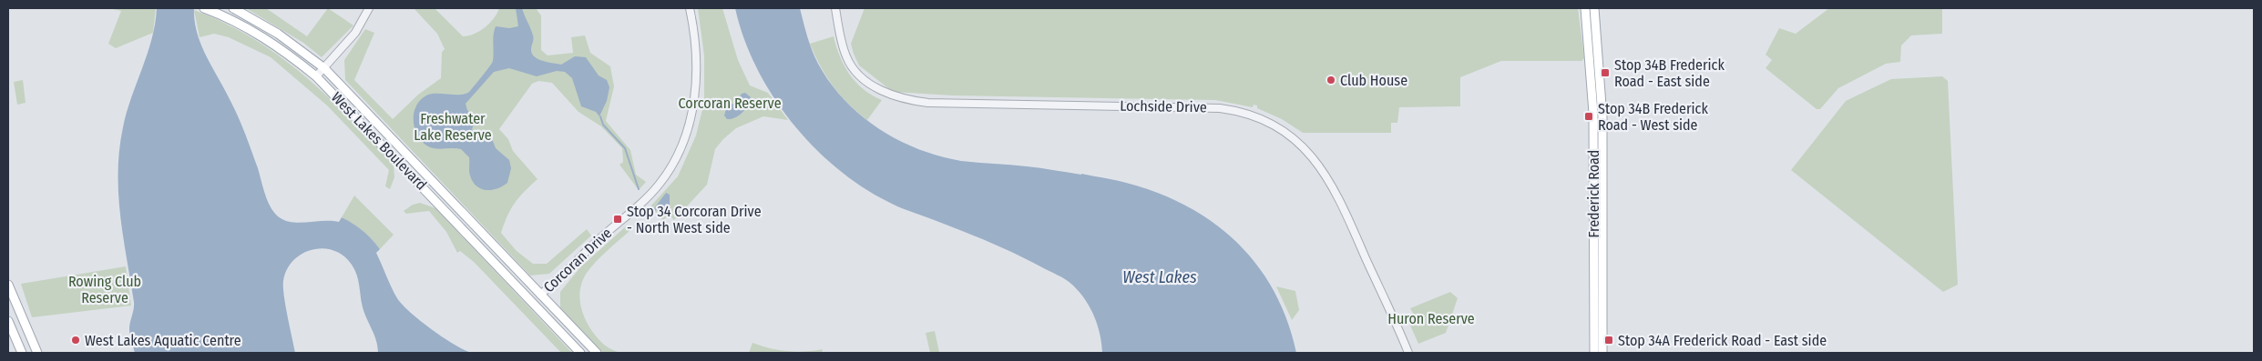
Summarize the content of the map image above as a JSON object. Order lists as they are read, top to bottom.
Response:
{
  "streets": {
    "main road": ["West Lakes Boulevard", "Frederick Road"],
    "street": ["Lochside Drive", "Corcoran Drive"]
  },
  "crossings": [
    ["West Lakes Boulevard", "Corcoran Drive"]
  ],
  "water": ["West Lakes"],
  "parks": [
    "Corcoran Reserve",
    "Freshwater Lake Reserve",
    "Rowing Club Reserve",
    "Huron Reserve"
  ],
  "places": {
    "transit": [
      "Stop 34B Frederick Road - East side",
      "Stop 34B Frederick Road - West side",
      "Stop 34 Corcoran Drive - North West side",
      "Stop 34A Frederick Road - East side"
    ],
    "other": ["Club House", "West Lakes Aquatic Centre"]
  }
}
